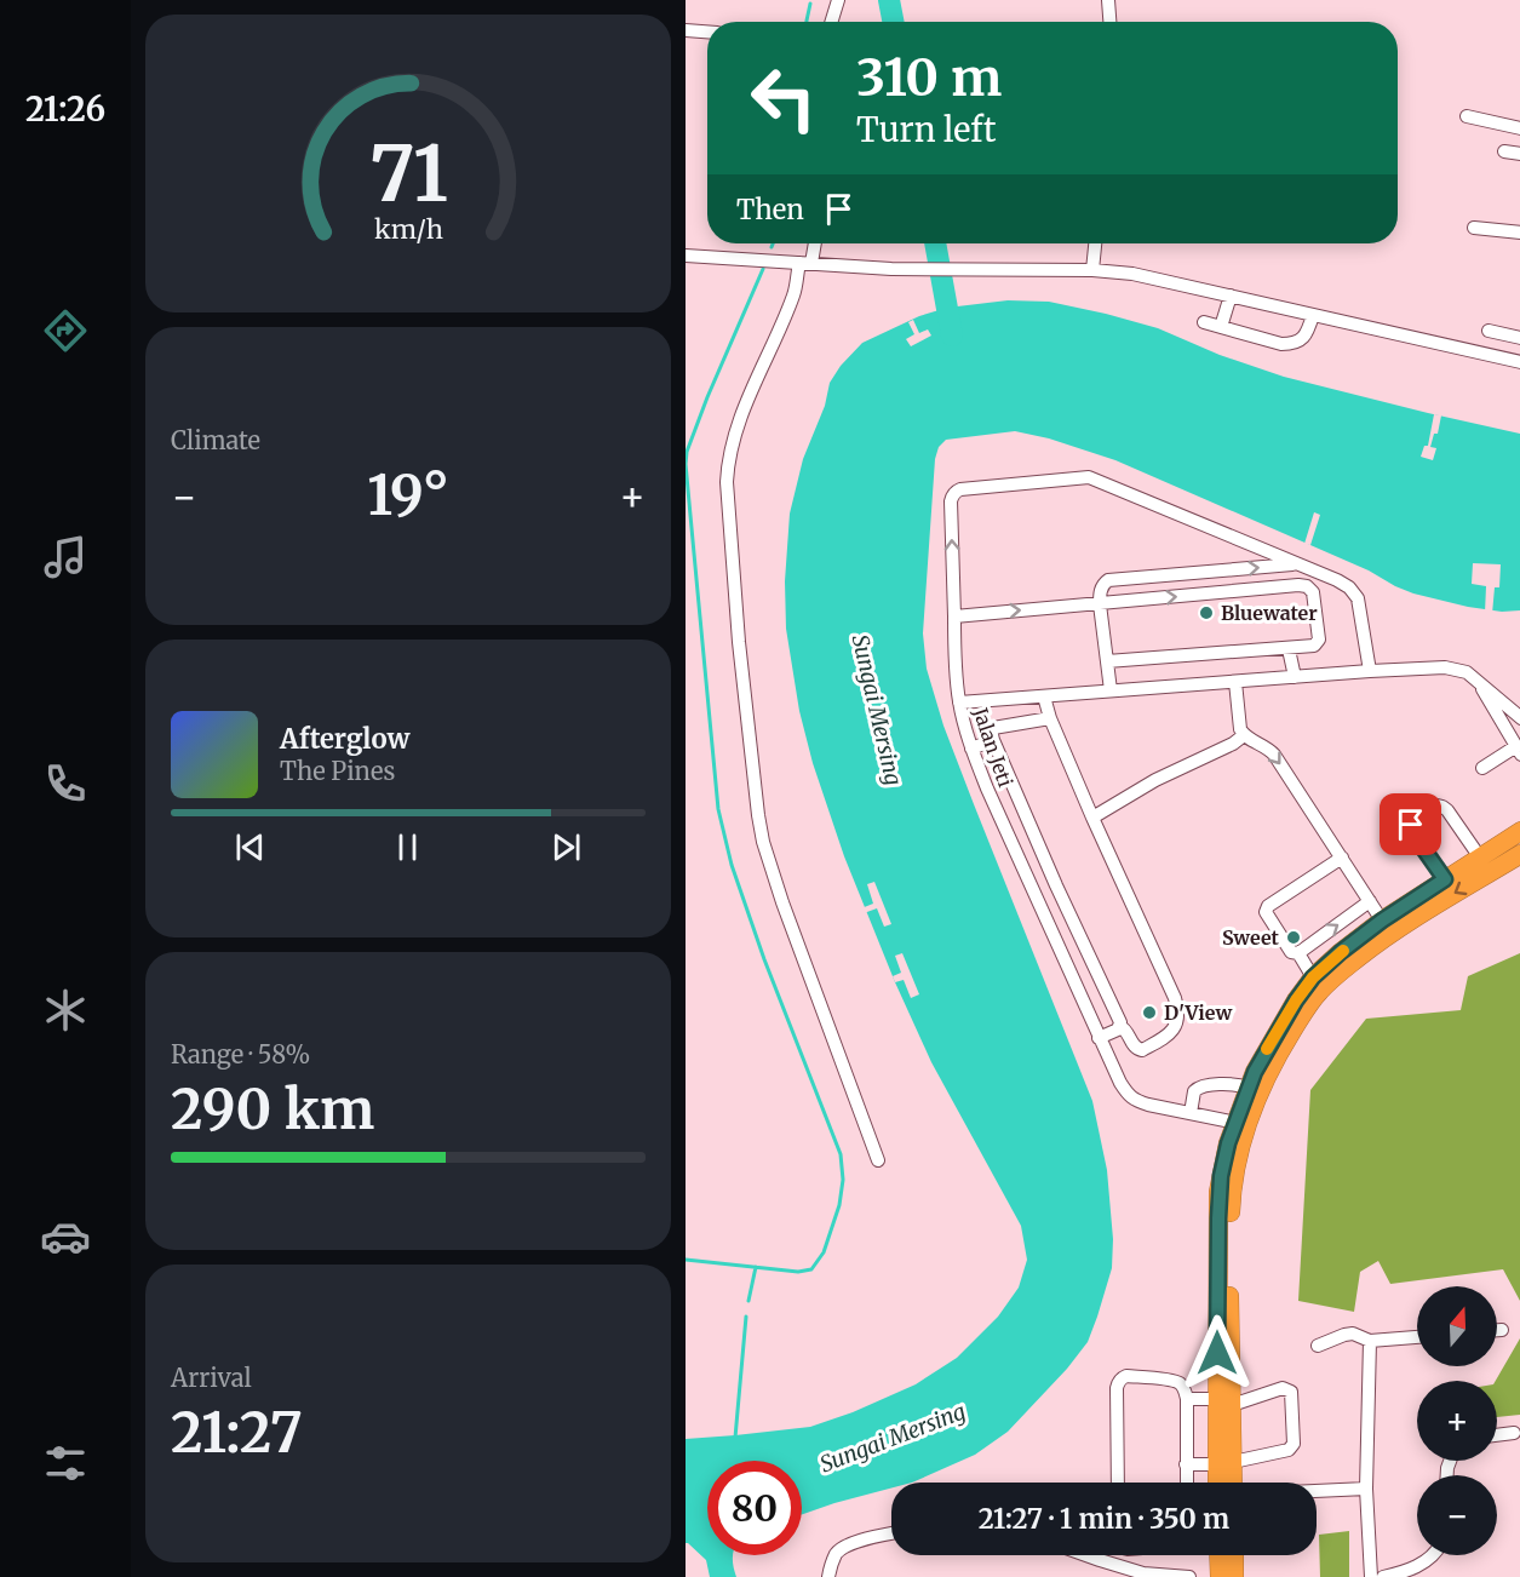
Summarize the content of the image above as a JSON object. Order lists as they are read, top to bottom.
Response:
{
  "streets": {
    "street": ["Jalan Jeti"]
  },
  "water": ["Sungai Mersing"],
  "places": ["Bluewater", "Sweet", "D'View"],
  "north": "top",
  "page": {
    "tabs": "21:26",
    "turn": ["310 m", "Turn left"],
    "then": "Then",
    "tile": [
      "Climate",
      ["Range · 58%", "290 km"],
      ["Arrival", "21:27"]
    ],
    "heat": ["−", "19°", "+"],
    "song": ["Afterglow", "The Pines"],
    "map_buttons": ["+", "−"],
    "limit": "80",
    "trip": "21:27 · 1 min · 350 m",
    "gauge": ["71", "km/h"]
  }
}
